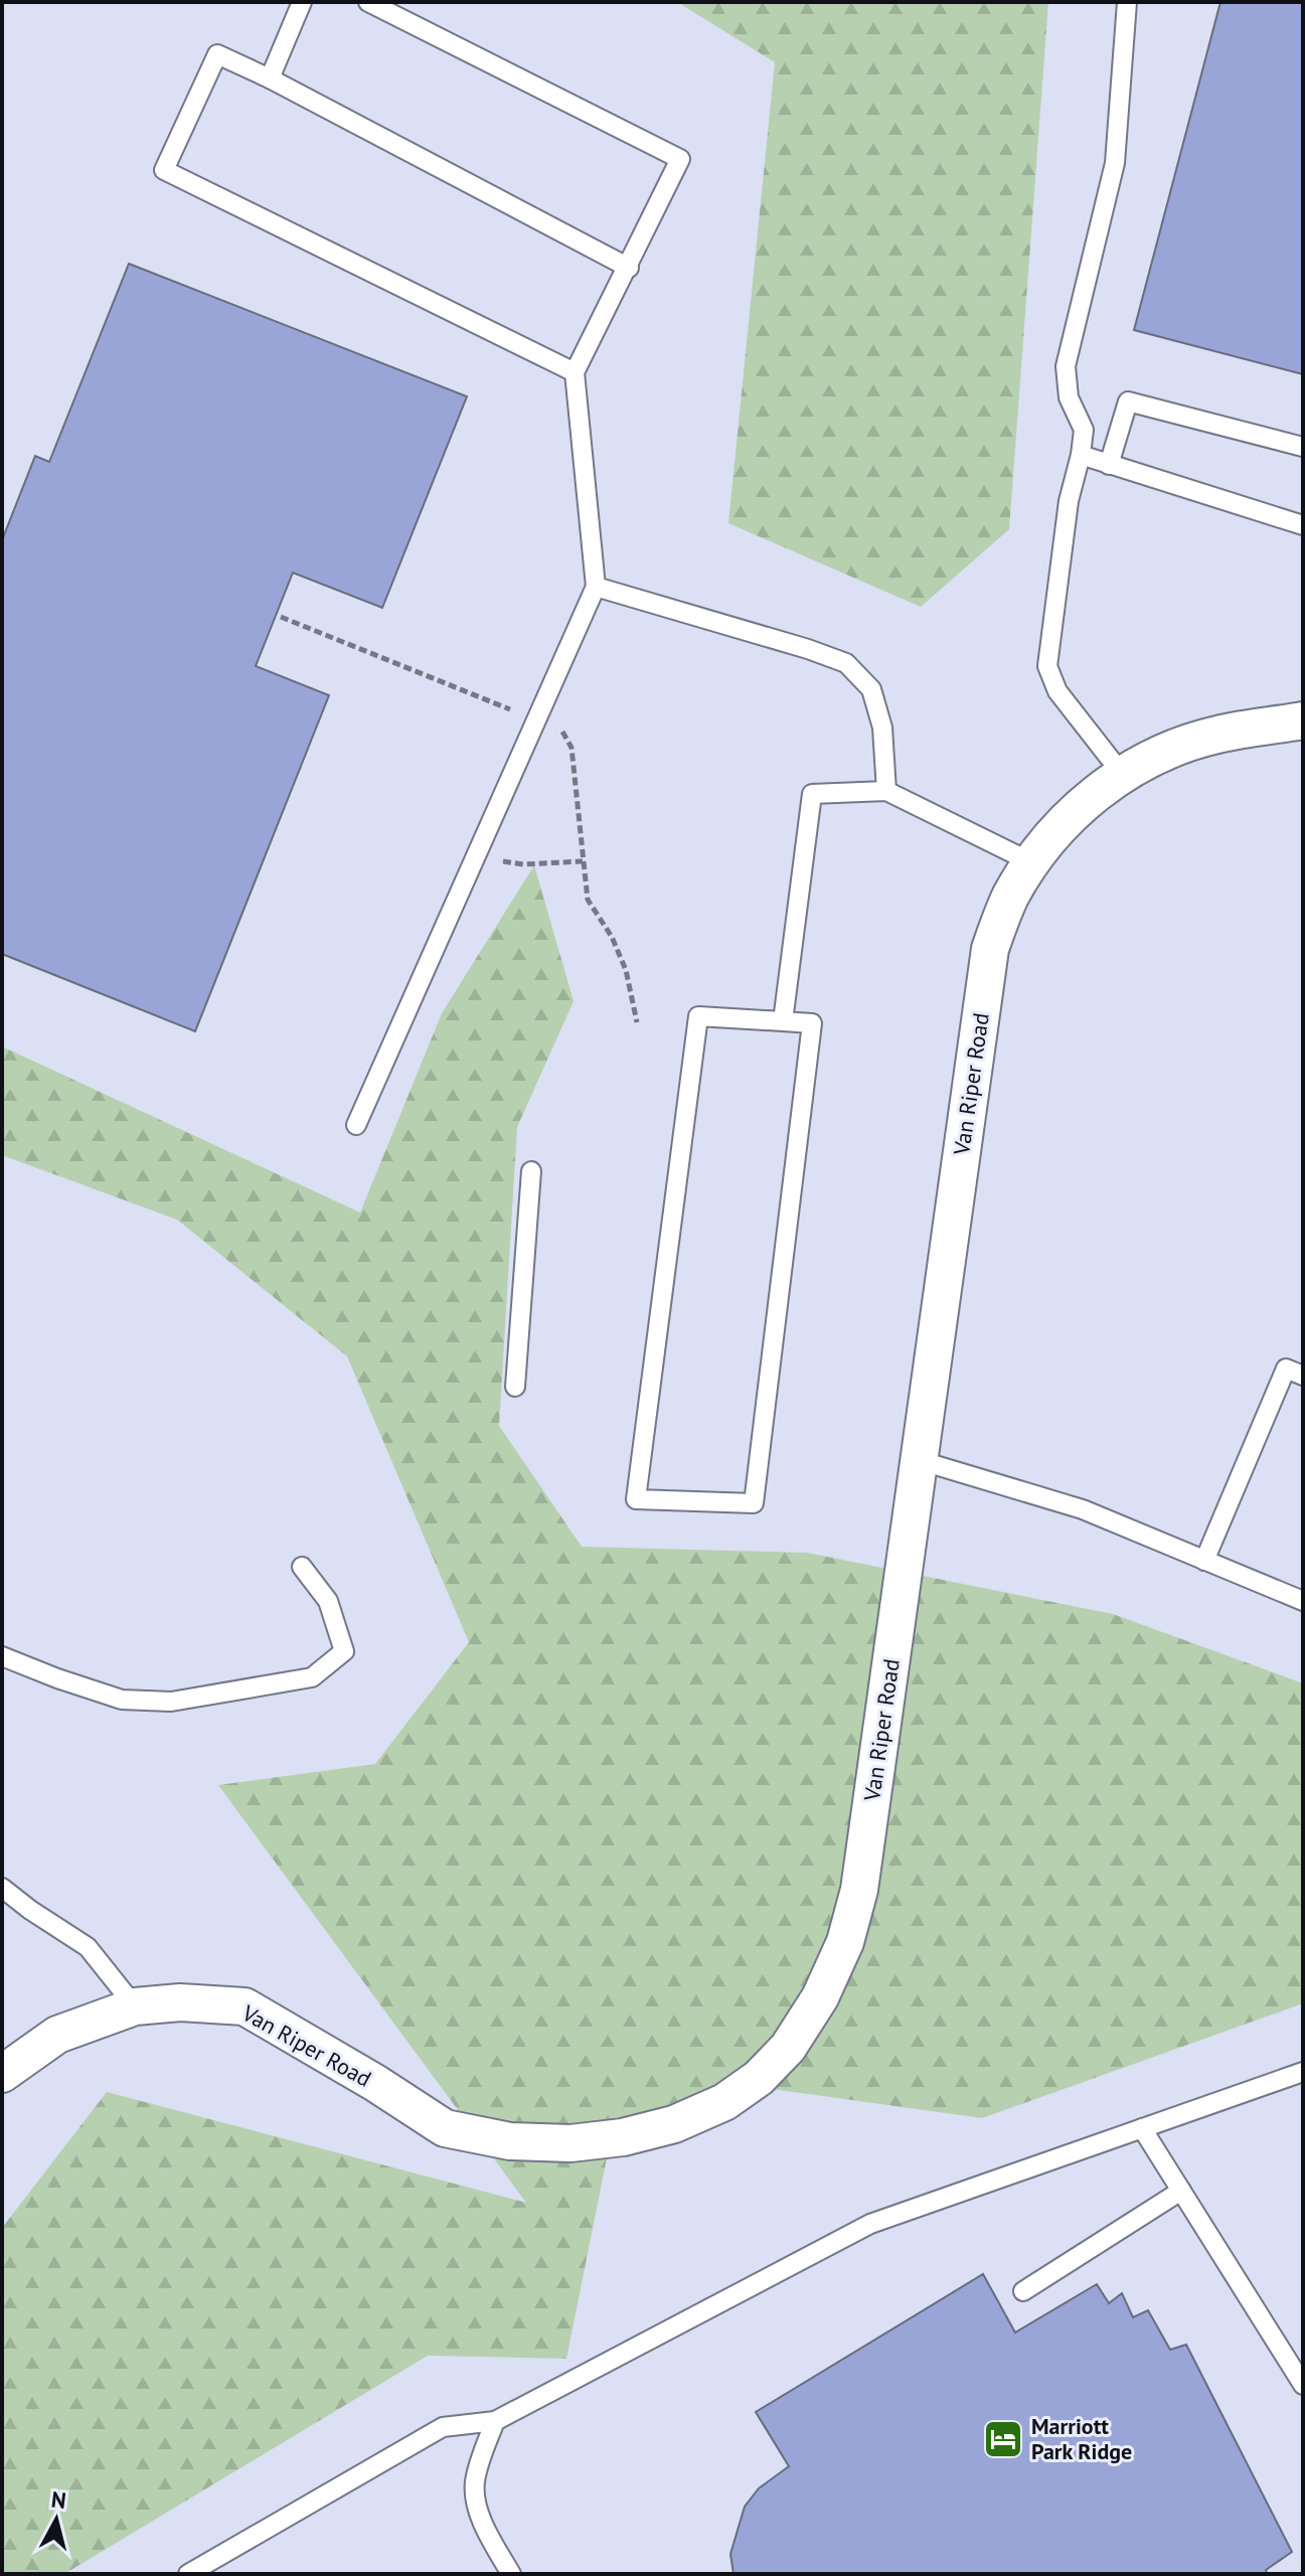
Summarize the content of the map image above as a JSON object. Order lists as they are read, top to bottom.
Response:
{
  "streets": {
    "street": ["Van Riper Road"]
  },
  "places": {
    "hotel": ["Marriott Park Ridge"]
  },
  "north": "top"
}
